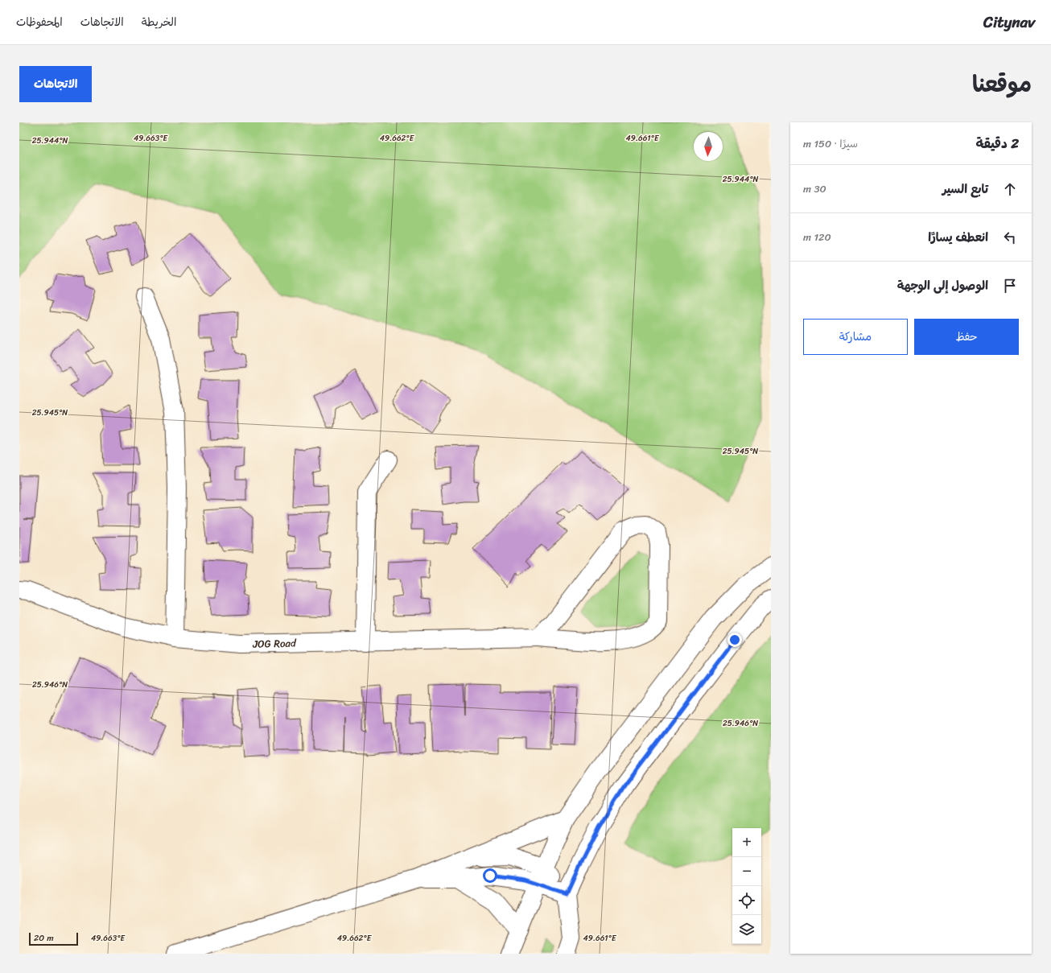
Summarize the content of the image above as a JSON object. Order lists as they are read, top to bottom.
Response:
{
  "streets": {
    "street": ["JOG Road"]
  },
  "scale_bar": "20 m",
  "north": "bottom",
  "page": {
    "header": "Citynav",
    "nav": ["الخريطة", "الاتجاهات", "المحفوظات"],
    "title": "موقعنا",
    "buttons": [
      "الاتجاهات",
      ["حفظ", "مشاركة"]
    ],
    "heading": ["2 دقيقة", "سيرًا · 150 m"],
    "list": [
      ["تابع السير", "30 m"],
      ["انعطف يسارًا", "120 m"],
      "الوصول إلى الوجهة"
    ],
    "map_buttons": ["+", "−"],
    "scale": "20 m"
  },
  "coordinates": [
    "49.663°E",
    "49.662°E",
    "49.661°E",
    "25.944°N",
    "25.945°N",
    "25.946°N"
  ]
}
